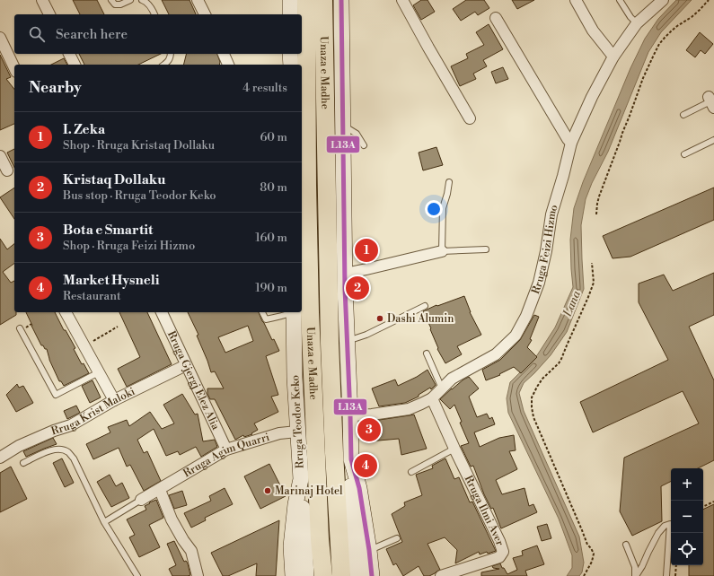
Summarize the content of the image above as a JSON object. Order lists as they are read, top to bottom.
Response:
{
  "streets": {
    "highway": ["Unaza e Madhe"],
    "main road": ["Rruga Teodor Keko"],
    "street": [
      "Rruga Feizi Hizmo",
      "Rruga Gjergj Elez Alia",
      "Rruga Krist Maloki",
      "Rruga Agim Quarri",
      "Rruga Ilmi Aver"
    ]
  },
  "crossings": [
    ["Rruga Feizi Hizmo", "Rruga Ilmi Aver"],
    ["Rruga Gjergj Elez Alia", "Rruga Krist Maloki"],
    ["Rruga Gjergj Elez Alia", "Rruga Agim Quarri"],
    ["Rruga Teodor Keko", "Rruga Agim Quarri"]
  ],
  "water": ["Lana"],
  "places": ["Dashi Alumin", "Marinaj Hotel"],
  "lines": ["transit line L13A"],
  "page": {
    "search": "Search here",
    "heading": ["Nearby", "4 results"],
    "list": [
      {
        "mark": "1",
        "name": "I. Zeka",
        "note": "Shop · Rruga Kristaq Dollaku",
        "value": "60 m"
      },
      {
        "mark": "2",
        "name": "Kristaq Dollaku",
        "note": "Bus stop · Rruga Teodor Keko",
        "value": "80 m"
      },
      {
        "mark": "3",
        "name": "Bota e Smartit",
        "note": "Shop · Rruga Feizi Hizmo",
        "value": "160 m"
      },
      {
        "mark": "4",
        "name": "Market Hysneli",
        "note": "Restaurant",
        "value": "190 m"
      }
    ],
    "pins": [
      "1",
      "2",
      "3",
      "4"
    ],
    "map_buttons": ["+", "−"]
  }
}
